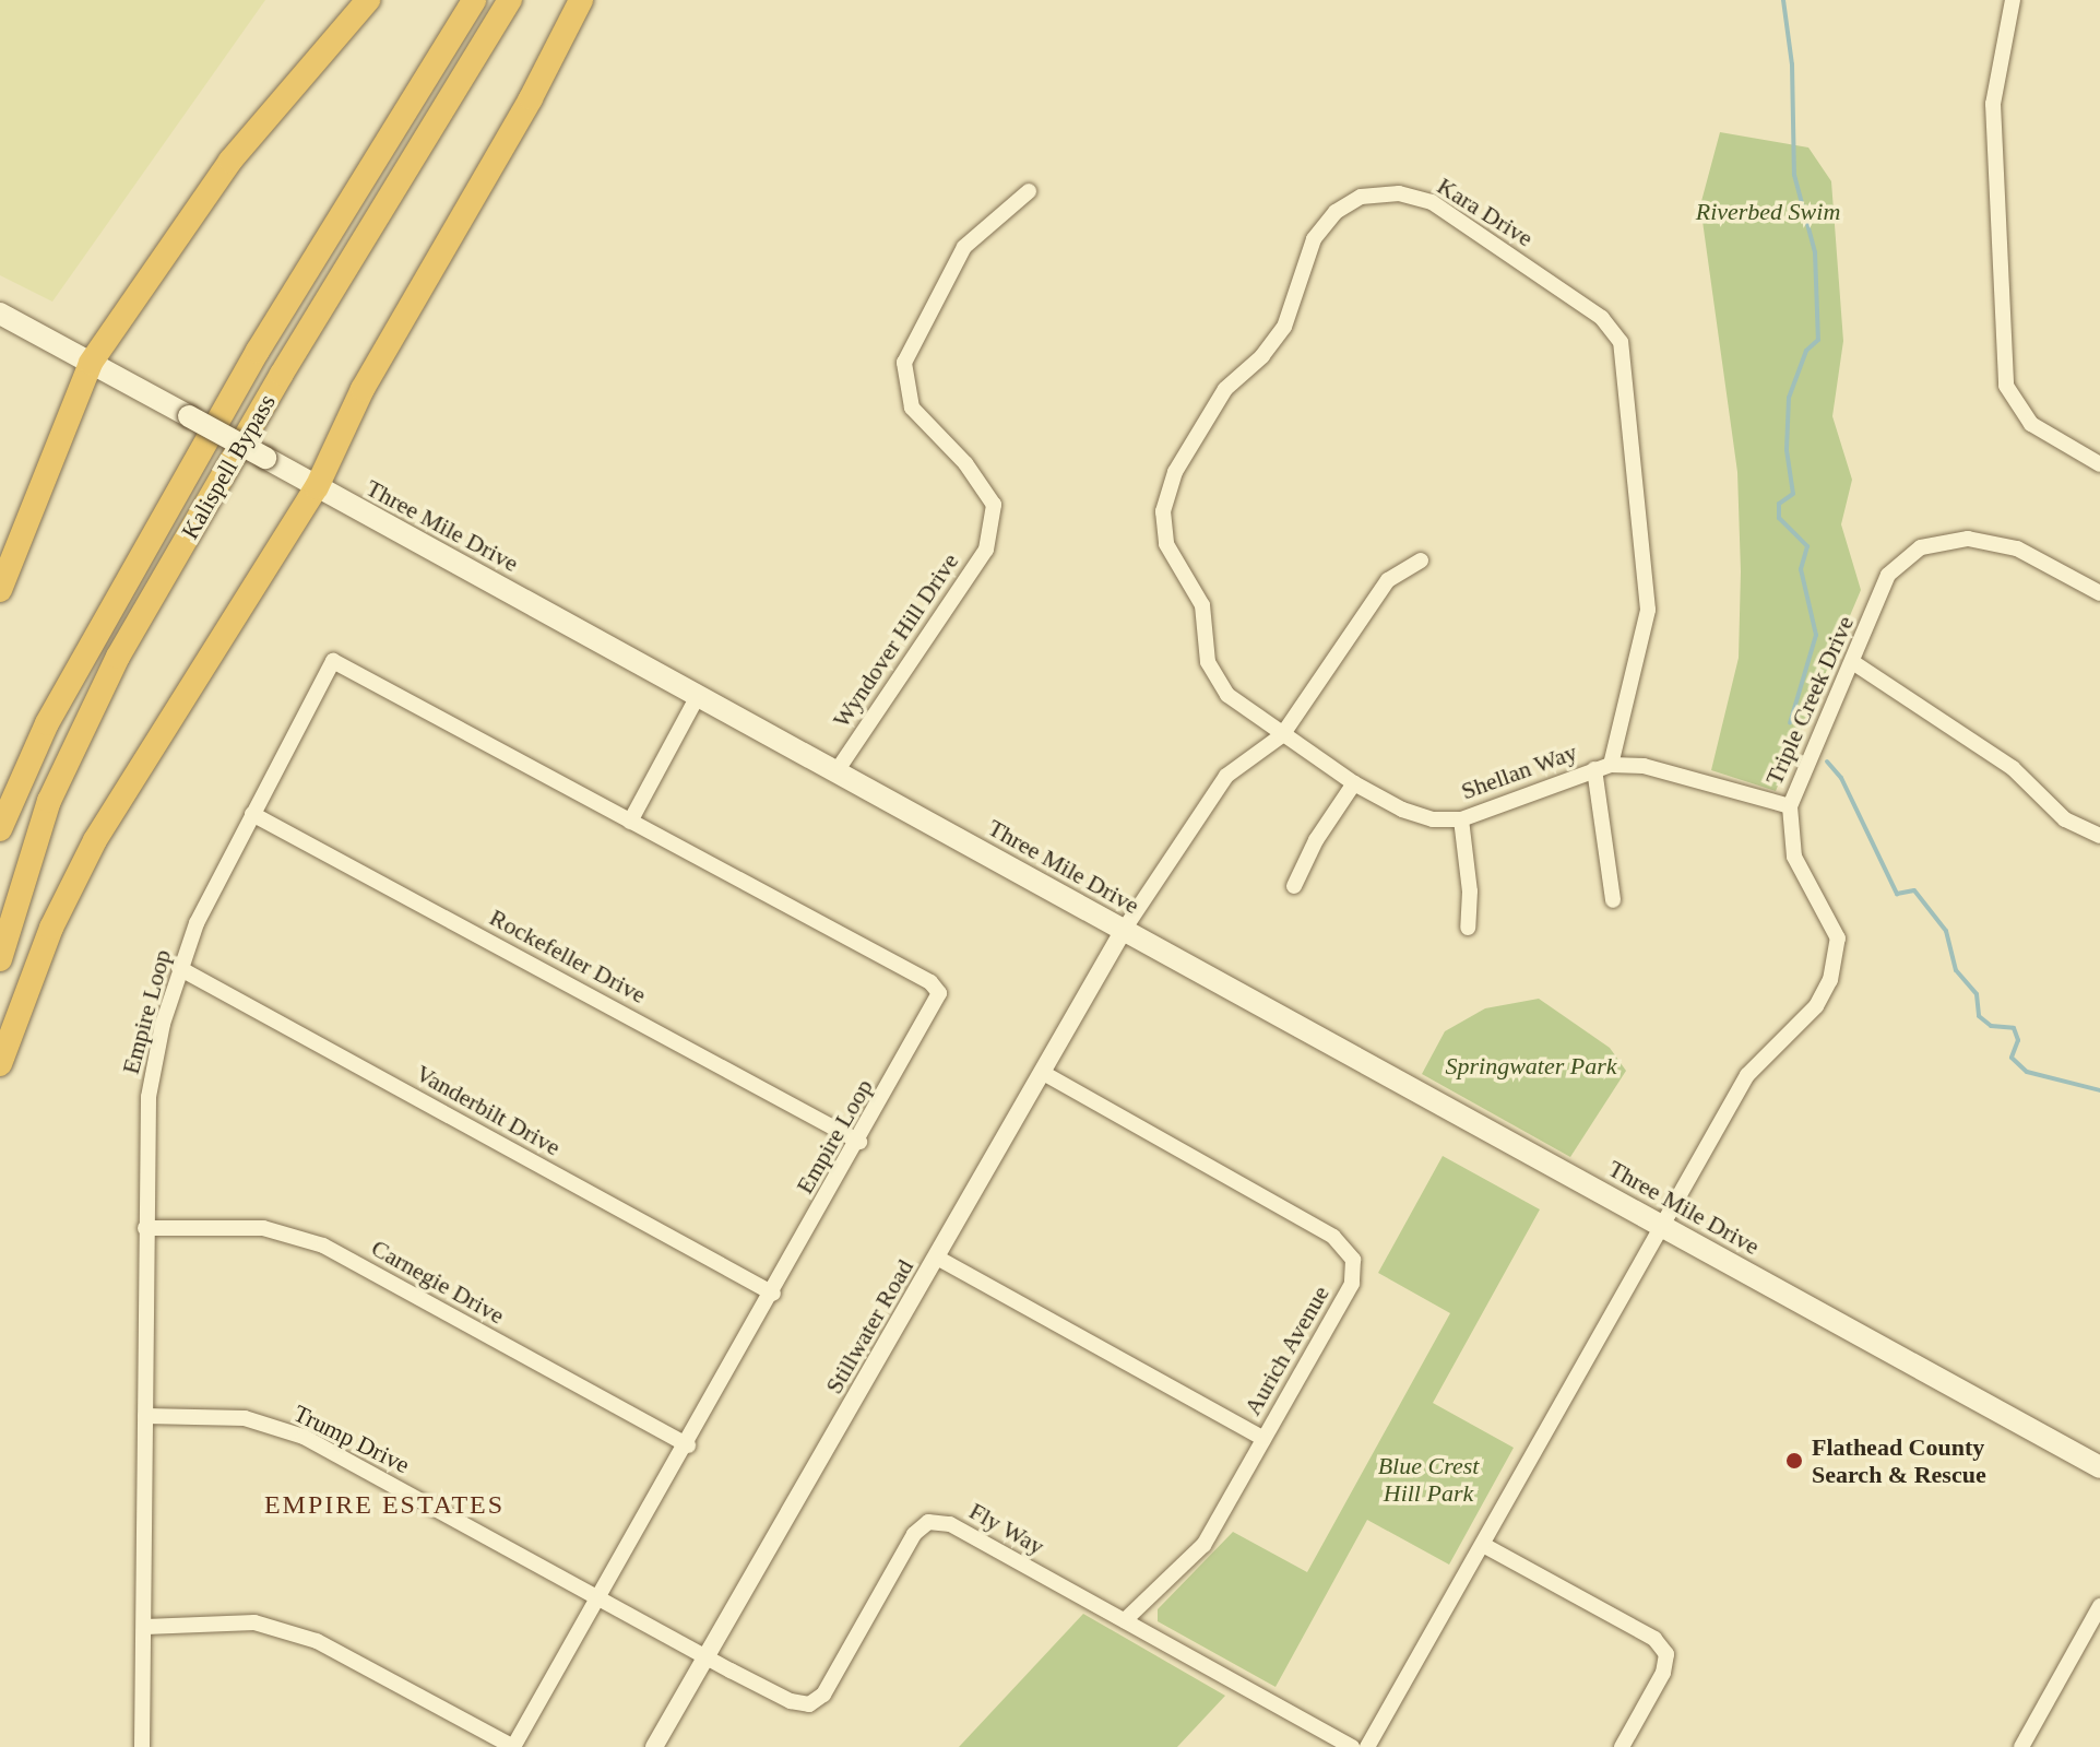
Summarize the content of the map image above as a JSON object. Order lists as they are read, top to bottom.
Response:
{
  "streets": {
    "highway": ["Kalispell Bypass"],
    "main road": ["Three Mile Drive"],
    "street": [
      "Kara Drive",
      "Wyndover Hill Drive",
      "Triple Creek Drive",
      "Shellan Way",
      "Rockefeller Drive",
      "Empire Loop",
      "Vanderbilt Drive",
      "Carnegie Drive",
      "Stillwater Road",
      "Aurich Avenue",
      "Trump Drive",
      "Fly Way"
    ]
  },
  "crossings": [
    ["Kara Drive", "Shellan Way"],
    ["Three Mile Drive", "Wyndover Hill Drive"],
    ["Three Mile Drive", "Triple Creek Drive"],
    ["Three Mile Drive", "Stillwater Road"],
    ["Triple Creek Drive", "Shellan Way"],
    ["Rockefeller Drive", "Empire Loop"],
    ["Empire Loop", "Vanderbilt Drive"],
    ["Empire Loop", "Carnegie Drive"],
    ["Empire Loop", "Trump Drive"],
    ["Stillwater Road", "Aurich Avenue"],
    ["Stillwater Road", "Trump Drive"],
    ["Stillwater Road", "Fly Way"],
    ["Aurich Avenue", "Fly Way"],
    ["Trump Drive", "Fly Way"]
  ],
  "districts": ["EMPIRE ESTATES"],
  "parks": ["Riverbed Swim", "Springwater Park", "Blue Crest Hill Park"],
  "places": ["Flathead County Search & Rescue"]
}
